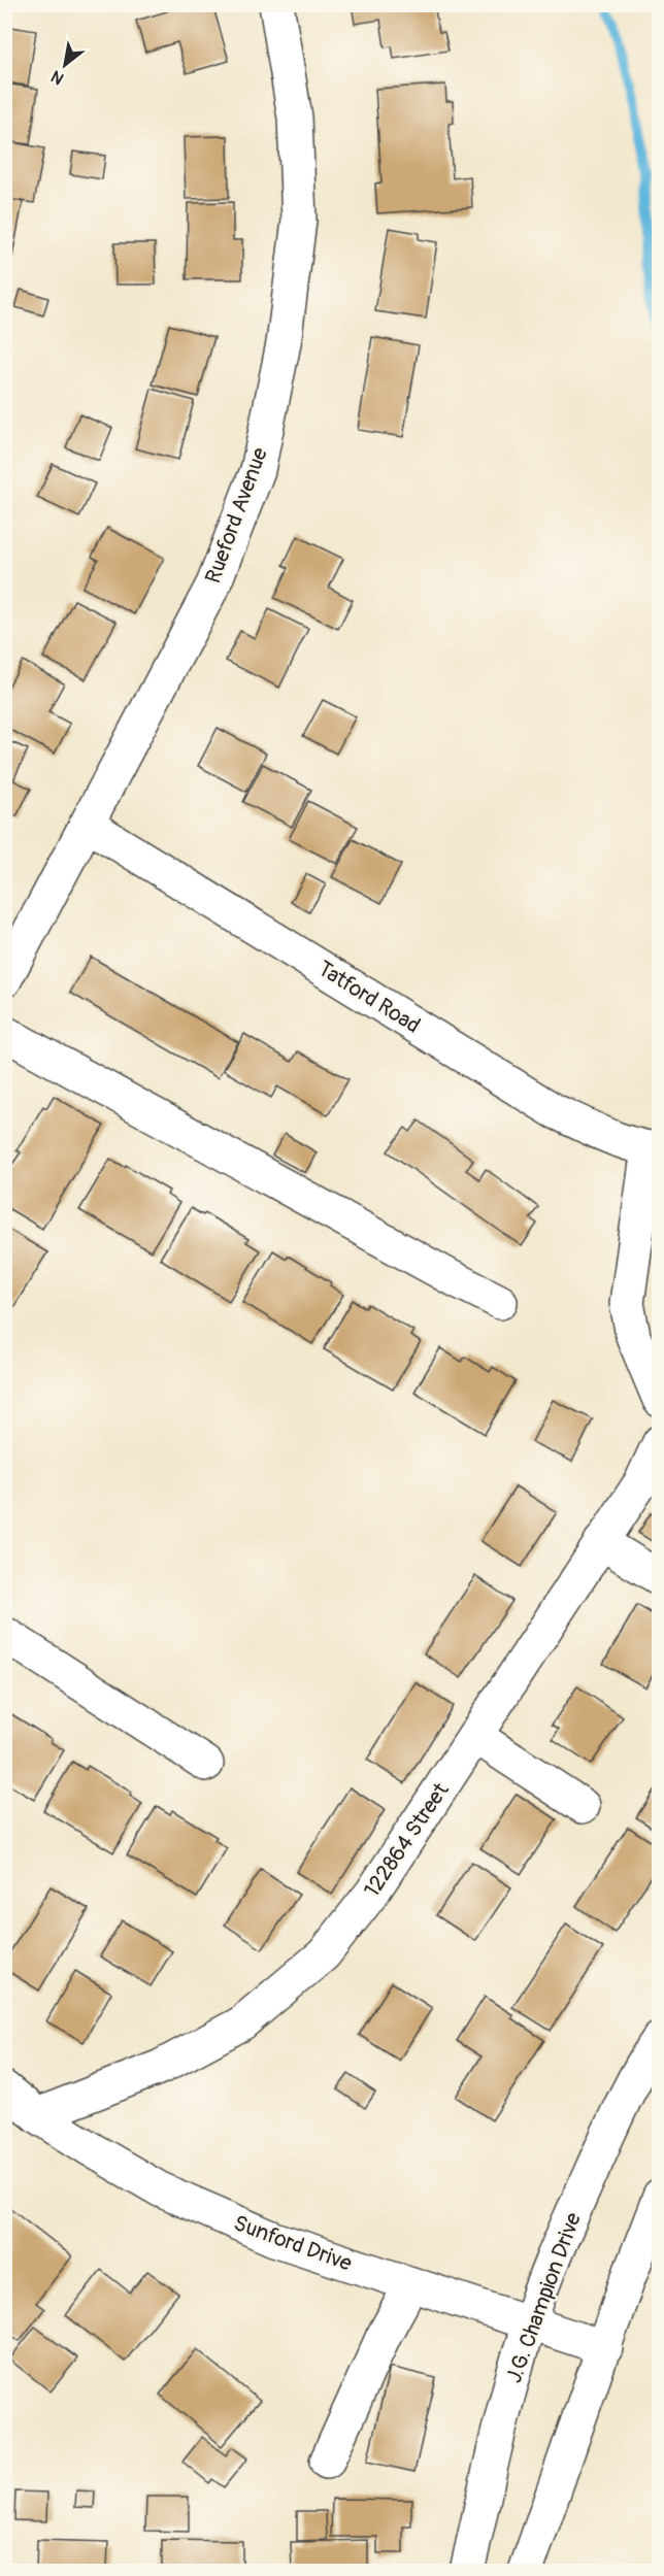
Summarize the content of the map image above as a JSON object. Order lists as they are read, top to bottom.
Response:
{
  "streets": {
    "street": [
      "Rueford Avenue",
      "Tatford Road",
      "122864 Street",
      "Sunford Drive",
      "J.G. Champion Drive"
    ]
  },
  "crossings": [
    ["Rueford Avenue", "Tatford Road"],
    ["122864 Street", "Sunford Drive"],
    ["Sunford Drive", "J.G. Champion Drive"]
  ],
  "north": "bottom left"
}
